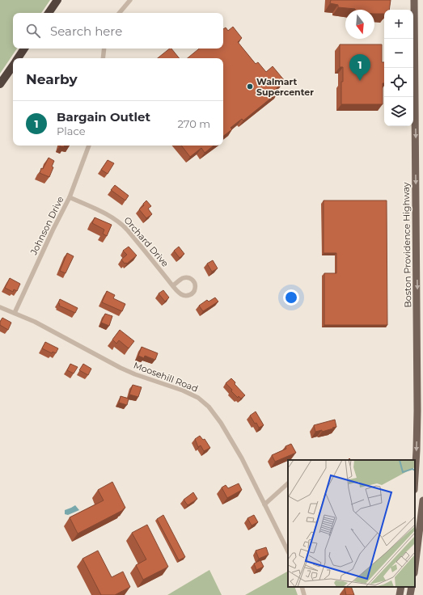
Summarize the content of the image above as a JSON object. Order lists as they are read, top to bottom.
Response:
{
  "streets": {
    "main road": ["Boston Providence Highway"],
    "street": ["Johnson Drive", "Orchard Drive", "Moosehill Road"]
  },
  "crossings": [
    ["Johnson Drive", "Orchard Drive"],
    ["Johnson Drive", "Moosehill Road"]
  ],
  "one_way": ["Boston Providence Highway"],
  "places": ["Walmart Supercenter"],
  "north": "bottom",
  "page": {
    "map_buttons": ["+", "−"],
    "search": "Search here",
    "pins": "1",
    "heading": "Nearby",
    "list": [
      {
        "mark": "1",
        "name": "Bargain Outlet",
        "note": "Place",
        "value": "270 m"
      }
    ]
  }
}
